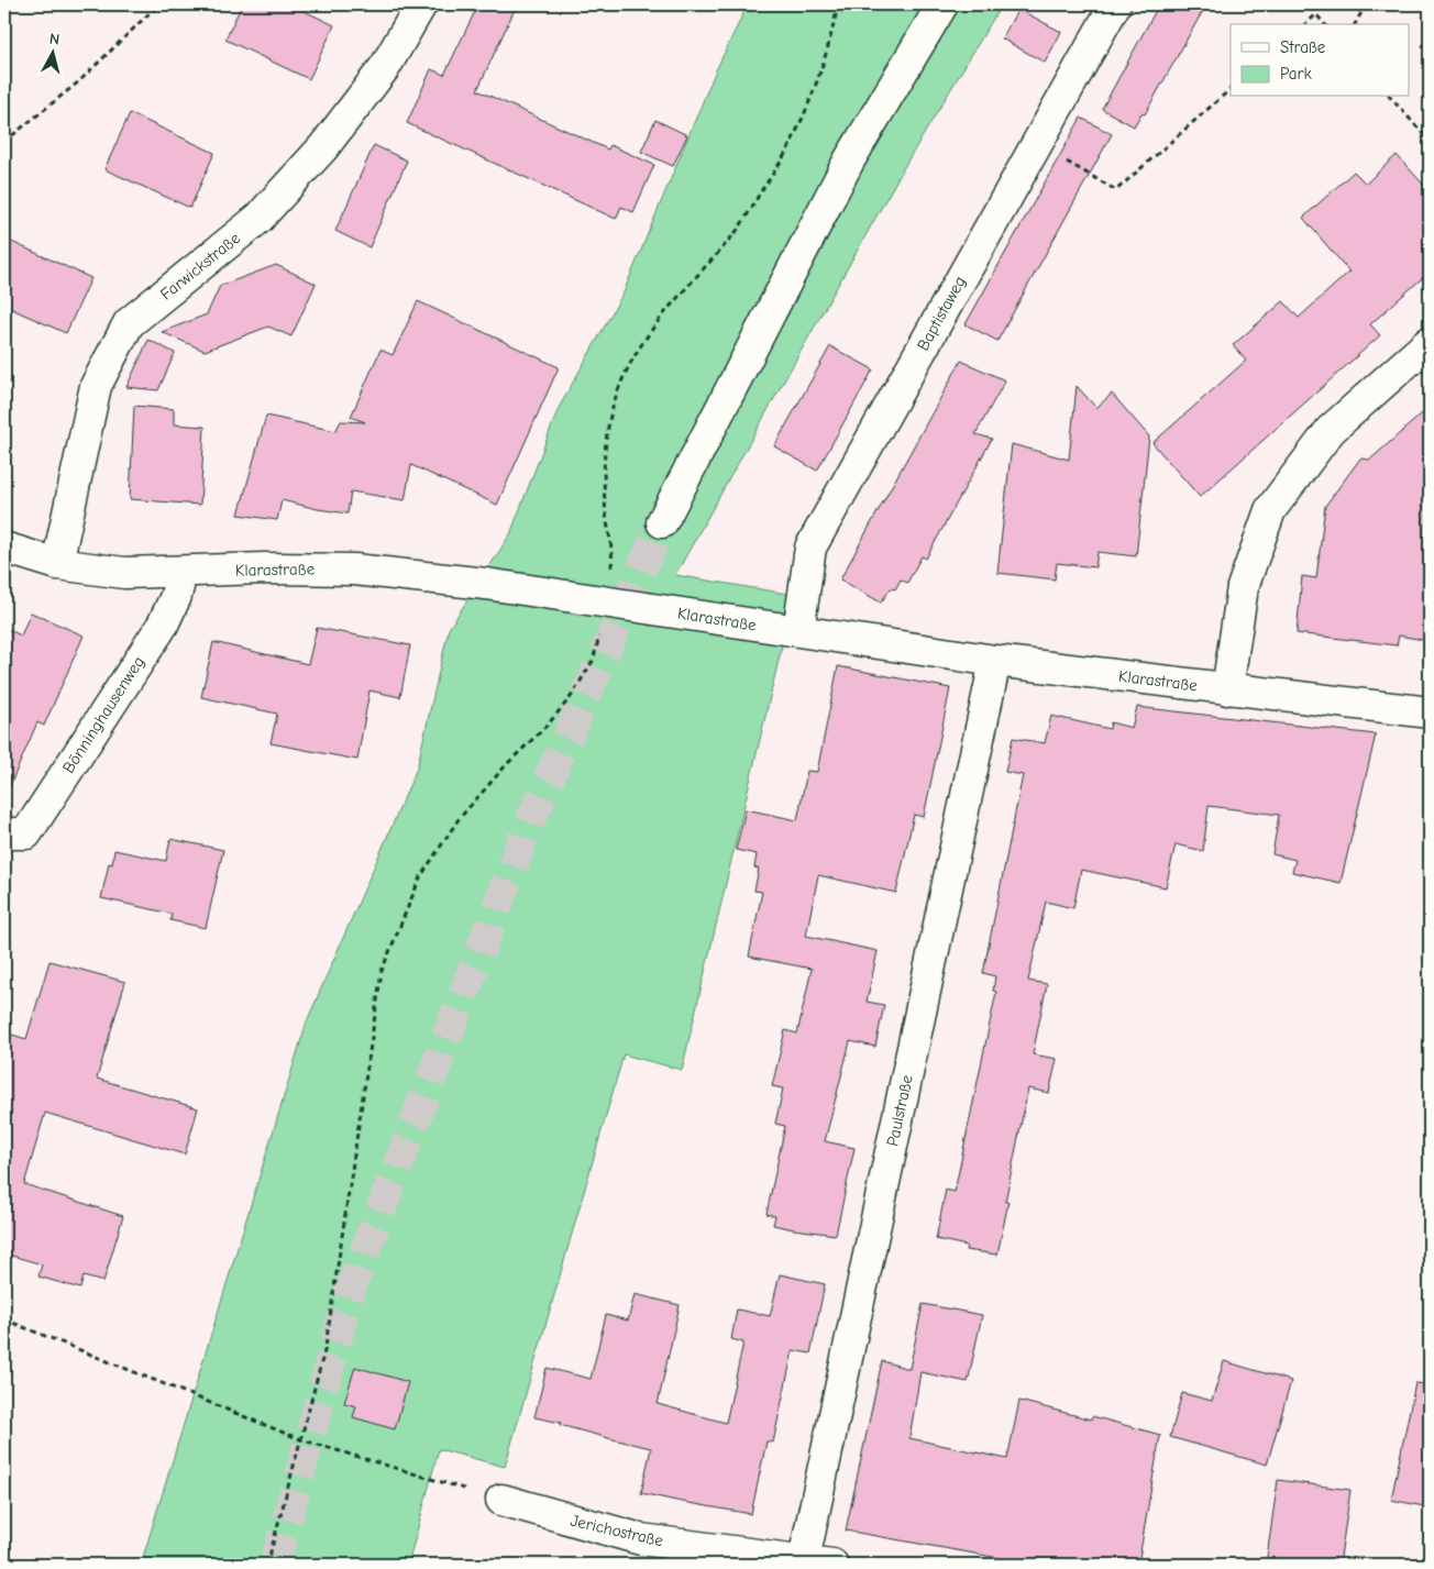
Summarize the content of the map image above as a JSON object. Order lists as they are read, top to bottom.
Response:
{
  "streets": {
    "street": [
      "Farwickstraße",
      "Baptistaweg",
      "Klarastraße",
      "Bönninghausenweg",
      "Paulstraße",
      "Jerichostraße"
    ]
  },
  "crossings": [
    ["Farwickstraße", "Klarastraße"],
    ["Baptistaweg", "Klarastraße"],
    ["Klarastraße", "Bönninghausenweg"],
    ["Klarastraße", "Paulstraße"],
    ["Paulstraße", "Jerichostraße"]
  ],
  "legend": ["Straße", "Park"],
  "north": "top"
}
